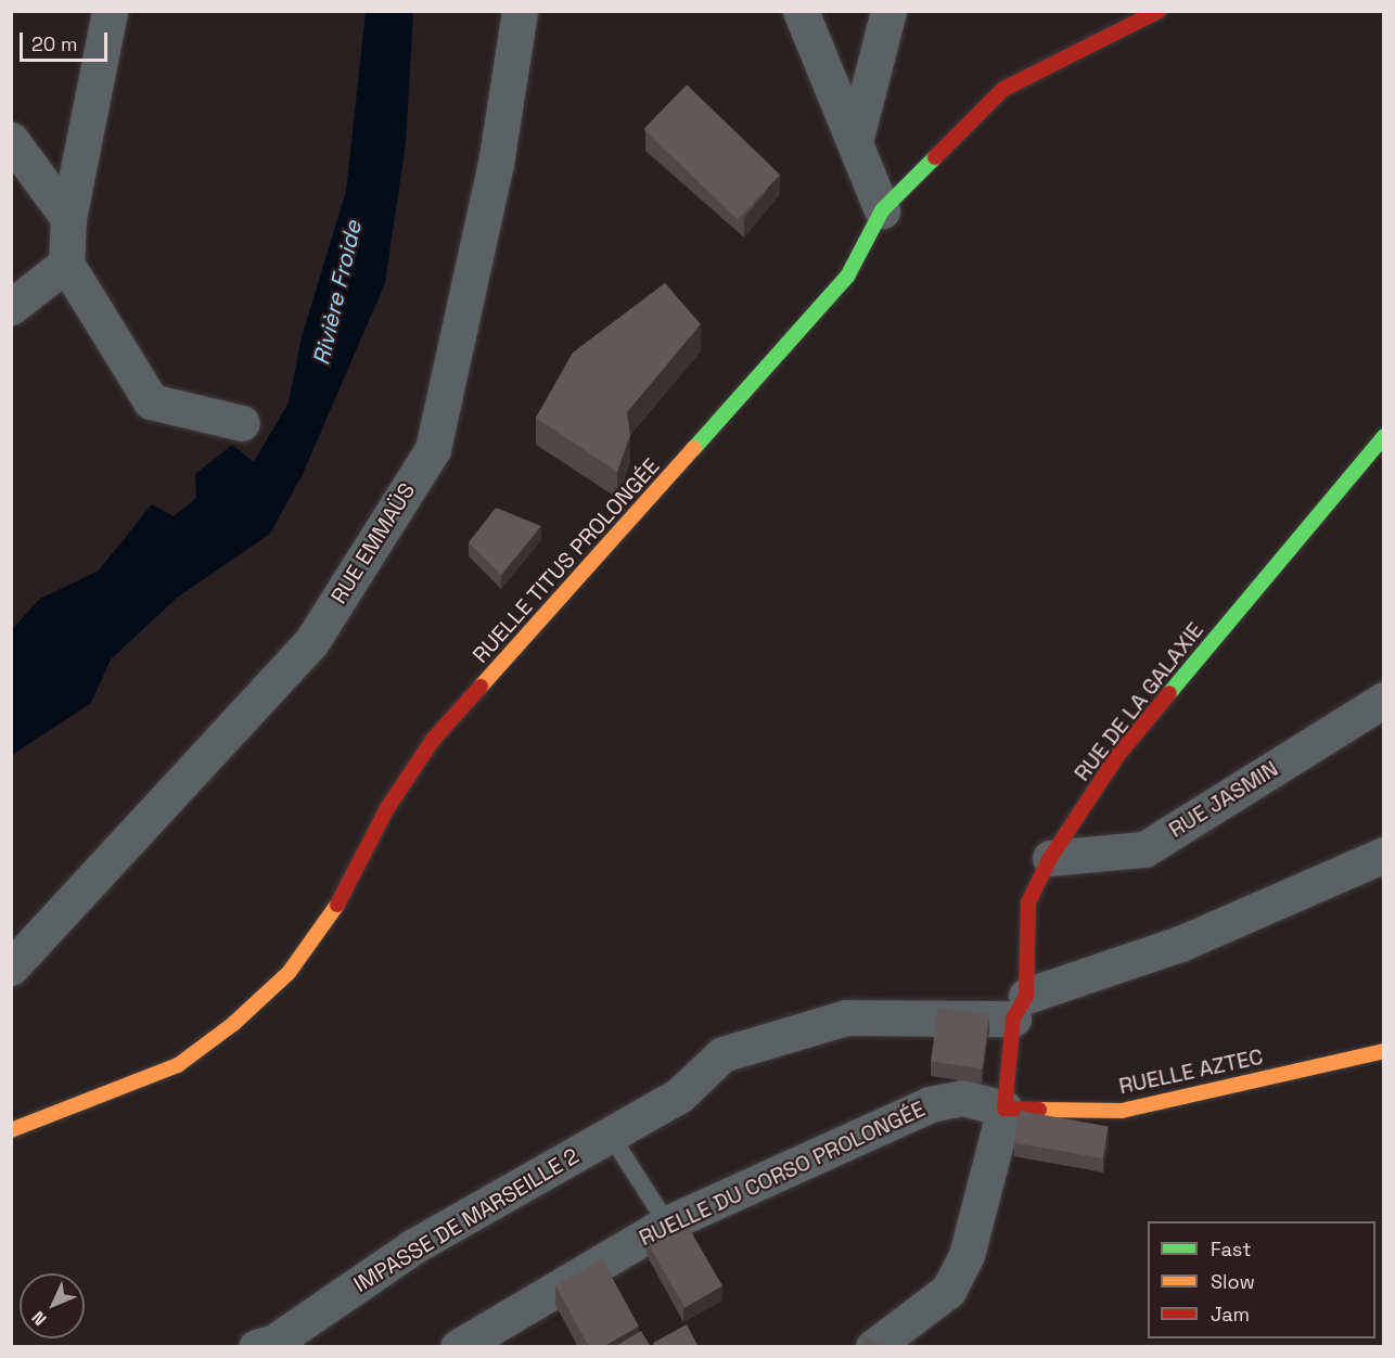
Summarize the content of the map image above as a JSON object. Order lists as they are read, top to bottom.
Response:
{
  "streets": {
    "street": [
      "RUE EMMAÜS",
      "RUELLE TITUS PROLONGÉE",
      "RUE DE LA GALAXIE",
      "RUE JASMIN",
      "RUELLE AZTEC",
      "RUELLE DU CORSO PROLONGÉE",
      "IMPASSE DE MARSEILLE 2"
    ]
  },
  "crossings": [
    ["RUE DE LA GALAXIE", "RUE JASMIN"],
    ["RUE DE LA GALAXIE", "RUELLE AZTEC"],
    ["RUE DE LA GALAXIE", "RUELLE DU CORSO PROLONGÉE"],
    ["RUE DE LA GALAXIE", "IMPASSE DE MARSEILLE 2"],
    ["RUELLE AZTEC", "RUELLE DU CORSO PROLONGÉE"]
  ],
  "water": ["Rivière Froide"],
  "legend": ["Fast", "Slow", "Jam"],
  "scale_bar": "20 m",
  "north": "bottom left"
}
